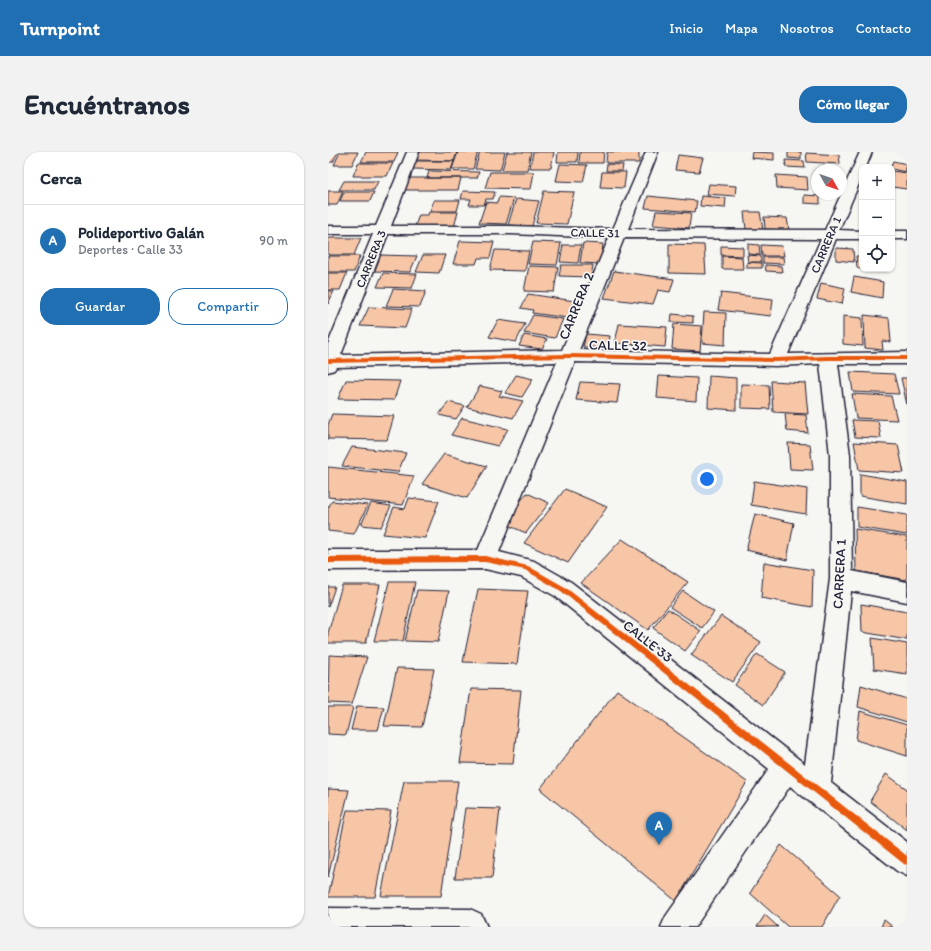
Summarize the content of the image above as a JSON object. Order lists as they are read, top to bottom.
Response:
{
  "streets": {
    "street": [
      "CALLE 31",
      "CARRERA 1",
      "CARRERA 3",
      "CARRERA 2",
      "CALLE 32",
      "CALLE 33"
    ]
  },
  "crossings": [
    ["CALLE 31", "CARRERA 1"],
    ["CALLE 31", "CARRERA 3"],
    ["CALLE 31", "CARRERA 2"],
    ["CARRERA 1", "CALLE 32"],
    ["CARRERA 1", "CALLE 33"],
    ["CARRERA 3", "CALLE 32"],
    ["CARRERA 2", "CALLE 32"],
    ["CARRERA 2", "CALLE 33"]
  ],
  "north": "bottom right",
  "page": {
    "header": "Turnpoint",
    "nav": [
      "Inicio",
      "Mapa",
      "Nosotros",
      "Contacto"
    ],
    "buttons": [
      "Cómo llegar",
      ["Guardar", "Compartir"]
    ],
    "title": "Encuéntranos",
    "heading": "Cerca",
    "map_buttons": ["+", "−"],
    "list": [
      {
        "mark": "A",
        "name": "Polideportivo Galán",
        "note": "Deportes · Calle 33",
        "value": "90 m"
      }
    ],
    "pins": "A"
  }
}
